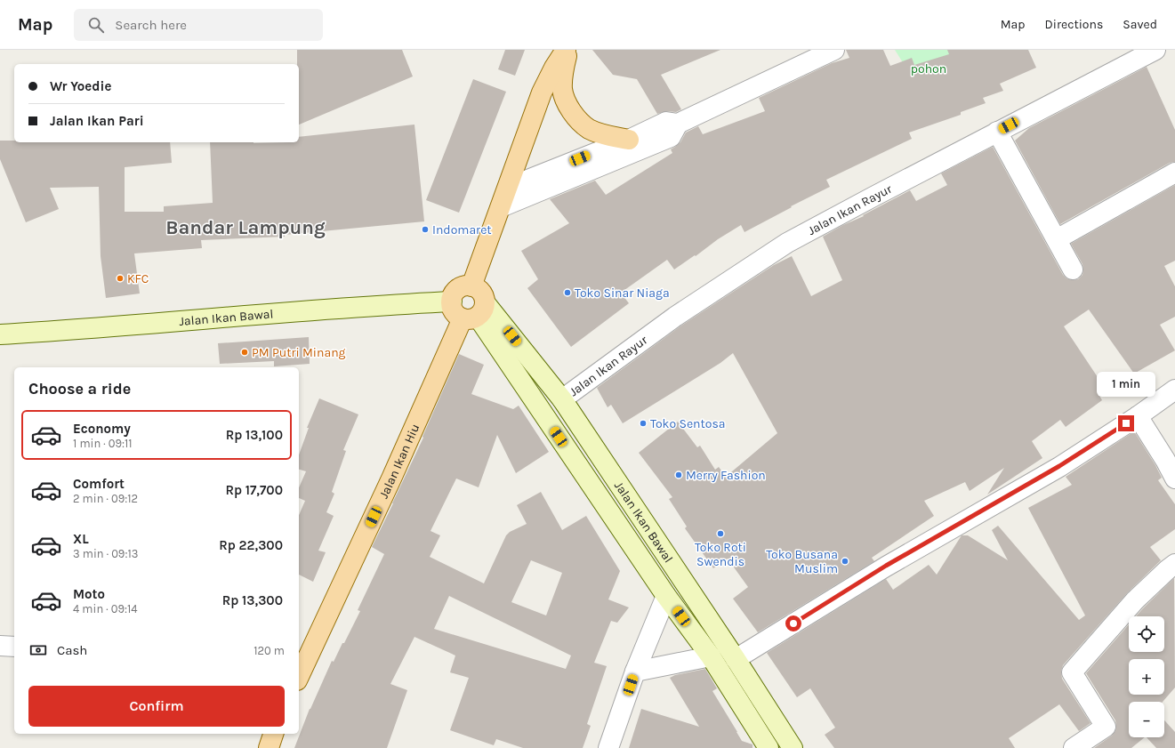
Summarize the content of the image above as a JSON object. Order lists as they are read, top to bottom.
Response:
{
  "streets": {
    "main road": ["Jalan Ikan Hiu"],
    "street": ["Jalan Ikan Rayur", "Jalan Ikan Bawal"]
  },
  "crossings": [
    ["Jalan Ikan Rayur", "Jalan Ikan Bawal"],
    ["Jalan Ikan Bawal", "Jalan Ikan Hiu"]
  ],
  "districts": ["Bandar Lampung"],
  "parks": ["pohon"],
  "places": [
    "Indomaret",
    "KFC",
    "Toko Sinar Niaga",
    "PM Putri Minang",
    "Toko Sentosa",
    "Merry Fashion",
    "Toko Roti Swendis",
    "Toko Busana Muslim"
  ],
  "page": {
    "header": "Map",
    "search": "Search here",
    "nav": ["Map", "Directions", "Saved"],
    "banner": ["Wr Yoedie", "Jalan Ikan Pari"],
    "heading": "Choose a ride",
    "bubble": "1 min",
    "list": [
      {
        "name": "Economy",
        "note": "1 min · 09:11",
        "value": "Rp 13,100"
      },
      {
        "name": "Comfort",
        "note": "2 min · 09:12",
        "value": "Rp 17,700"
      },
      {
        "name": "XL",
        "note": "3 min · 09:13",
        "value": "Rp 22,300"
      },
      {
        "name": "Moto",
        "note": "4 min · 09:14",
        "value": "Rp 13,300"
      }
    ],
    "map_buttons": ["+", "−"],
    "pay": ["Cash", "120 m"],
    "buttons": "Confirm"
  }
}
